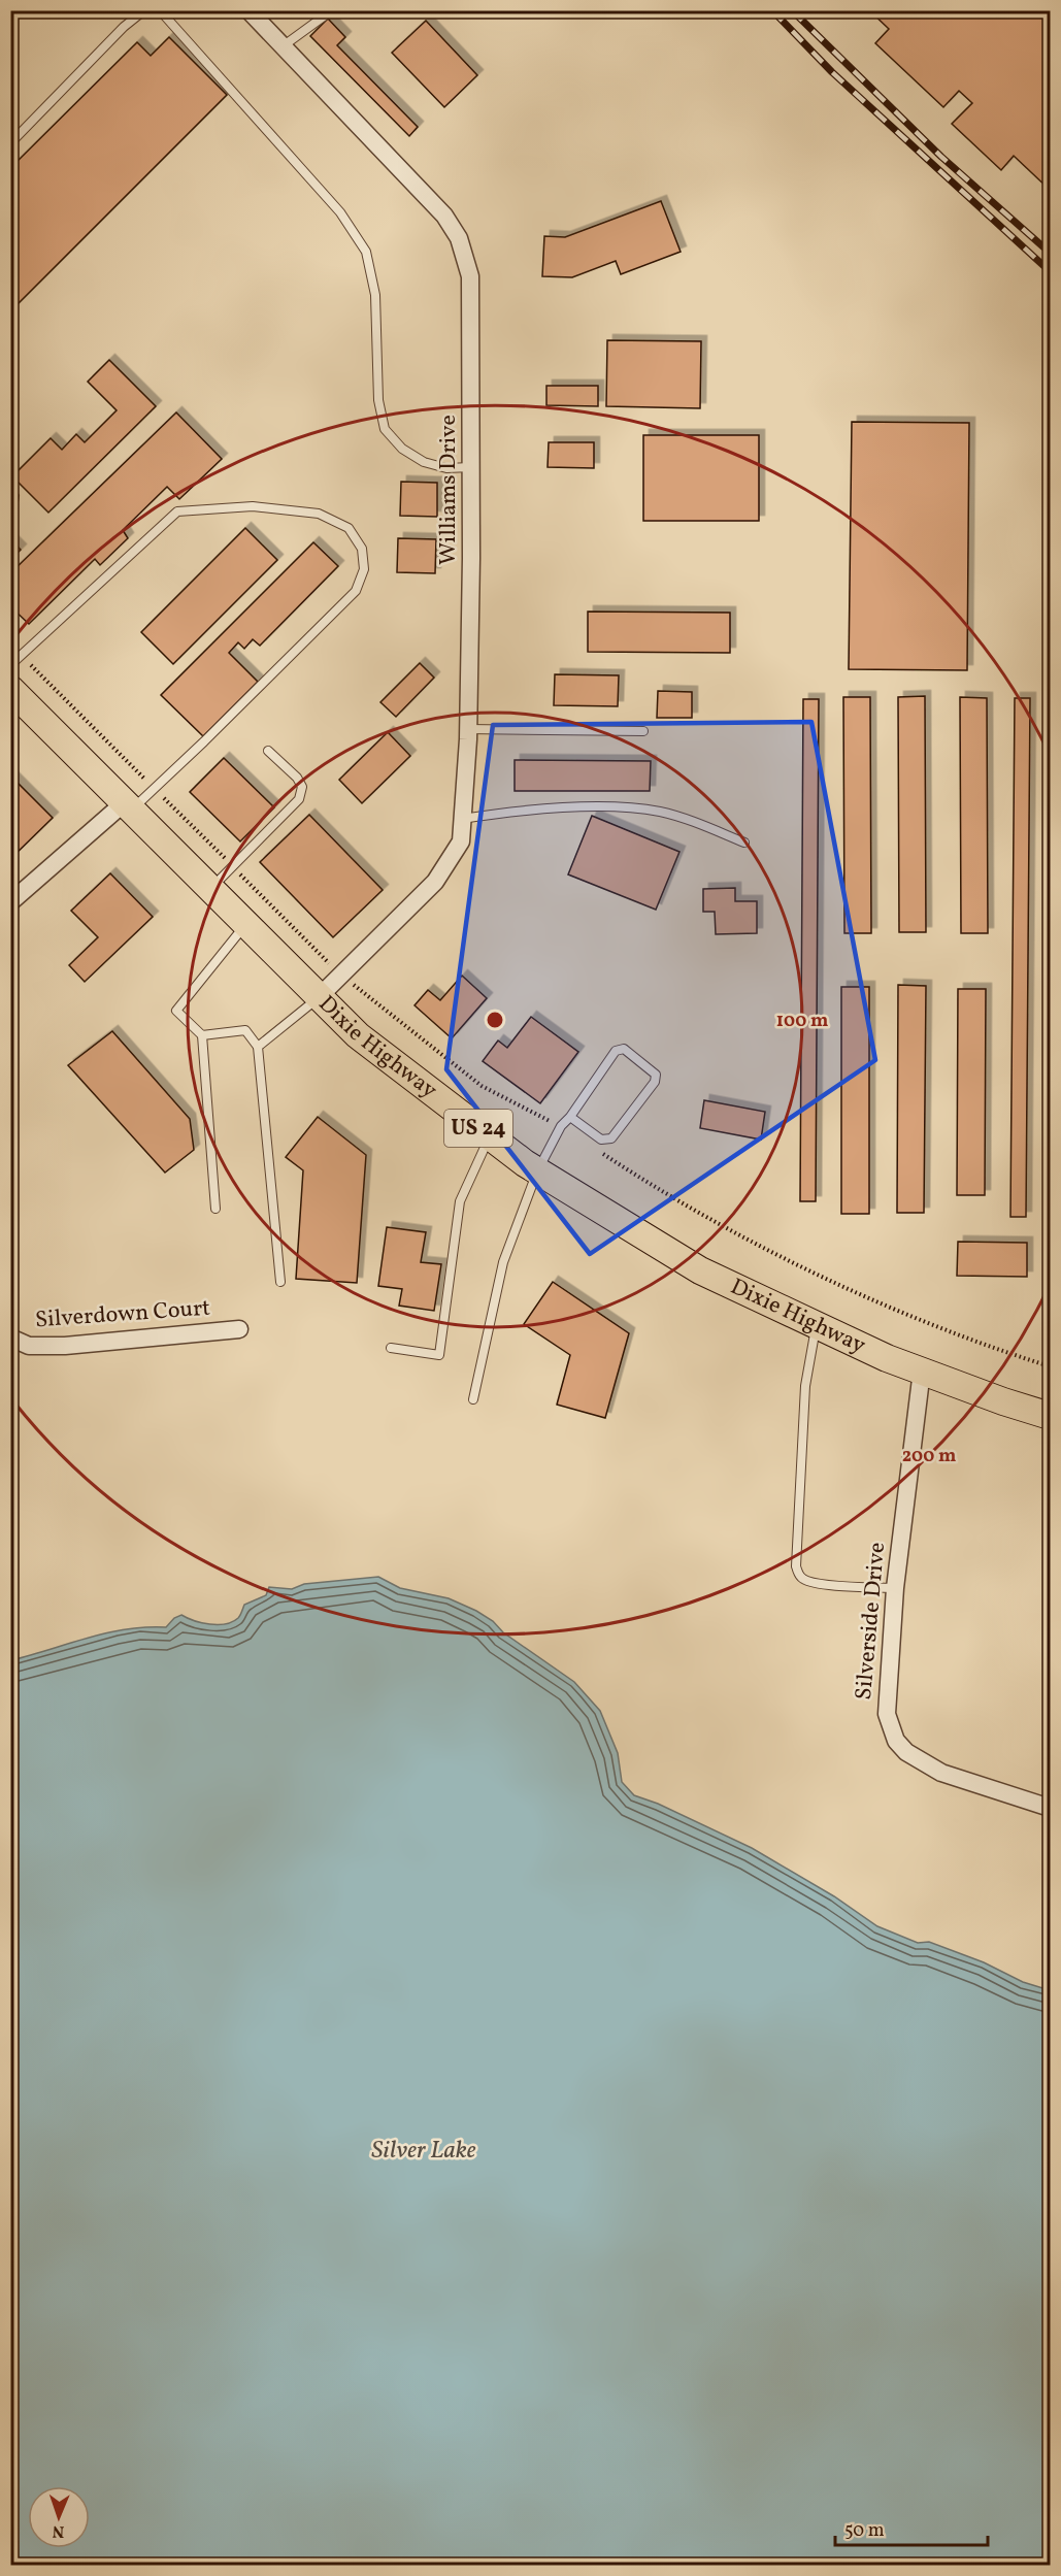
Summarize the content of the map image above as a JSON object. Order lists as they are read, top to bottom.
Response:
{
  "streets": {
    "main road": ["Dixie Highway", "US 24"],
    "street": ["Williams Drive", "Silverdown Court", "Silverside Drive"]
  },
  "crossings": [
    ["Williams Drive", "Dixie Highway"],
    ["Dixie Highway", "Silverside Drive"]
  ],
  "water": ["Silver Lake"],
  "scale_bar": "50 m",
  "north": "bottom",
  "rings": ["100 m", "200 m"]
}
